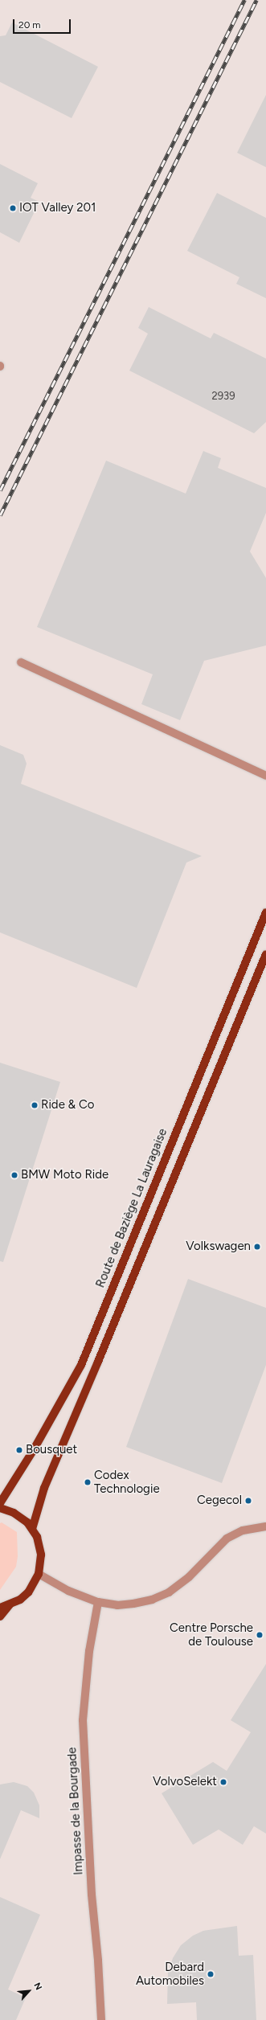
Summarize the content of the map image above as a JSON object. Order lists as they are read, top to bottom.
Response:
{
  "streets": {
    "main road": ["Route de Baziège La Lauragaise"],
    "street": ["Impasse de la Bourgade"]
  },
  "places": [
    "IOT Valley 201",
    "Ride & Co",
    "BMW Moto Ride",
    "Volkswagen",
    "Bousquet",
    "Codex Technologie",
    "Cegecol",
    "Centre Porsche de Toulouse",
    "VolvoSelekt",
    "Debard Automobiles"
  ],
  "house_numbers": ["2939"],
  "scale_bar": "20 m",
  "north": "top right"
}
